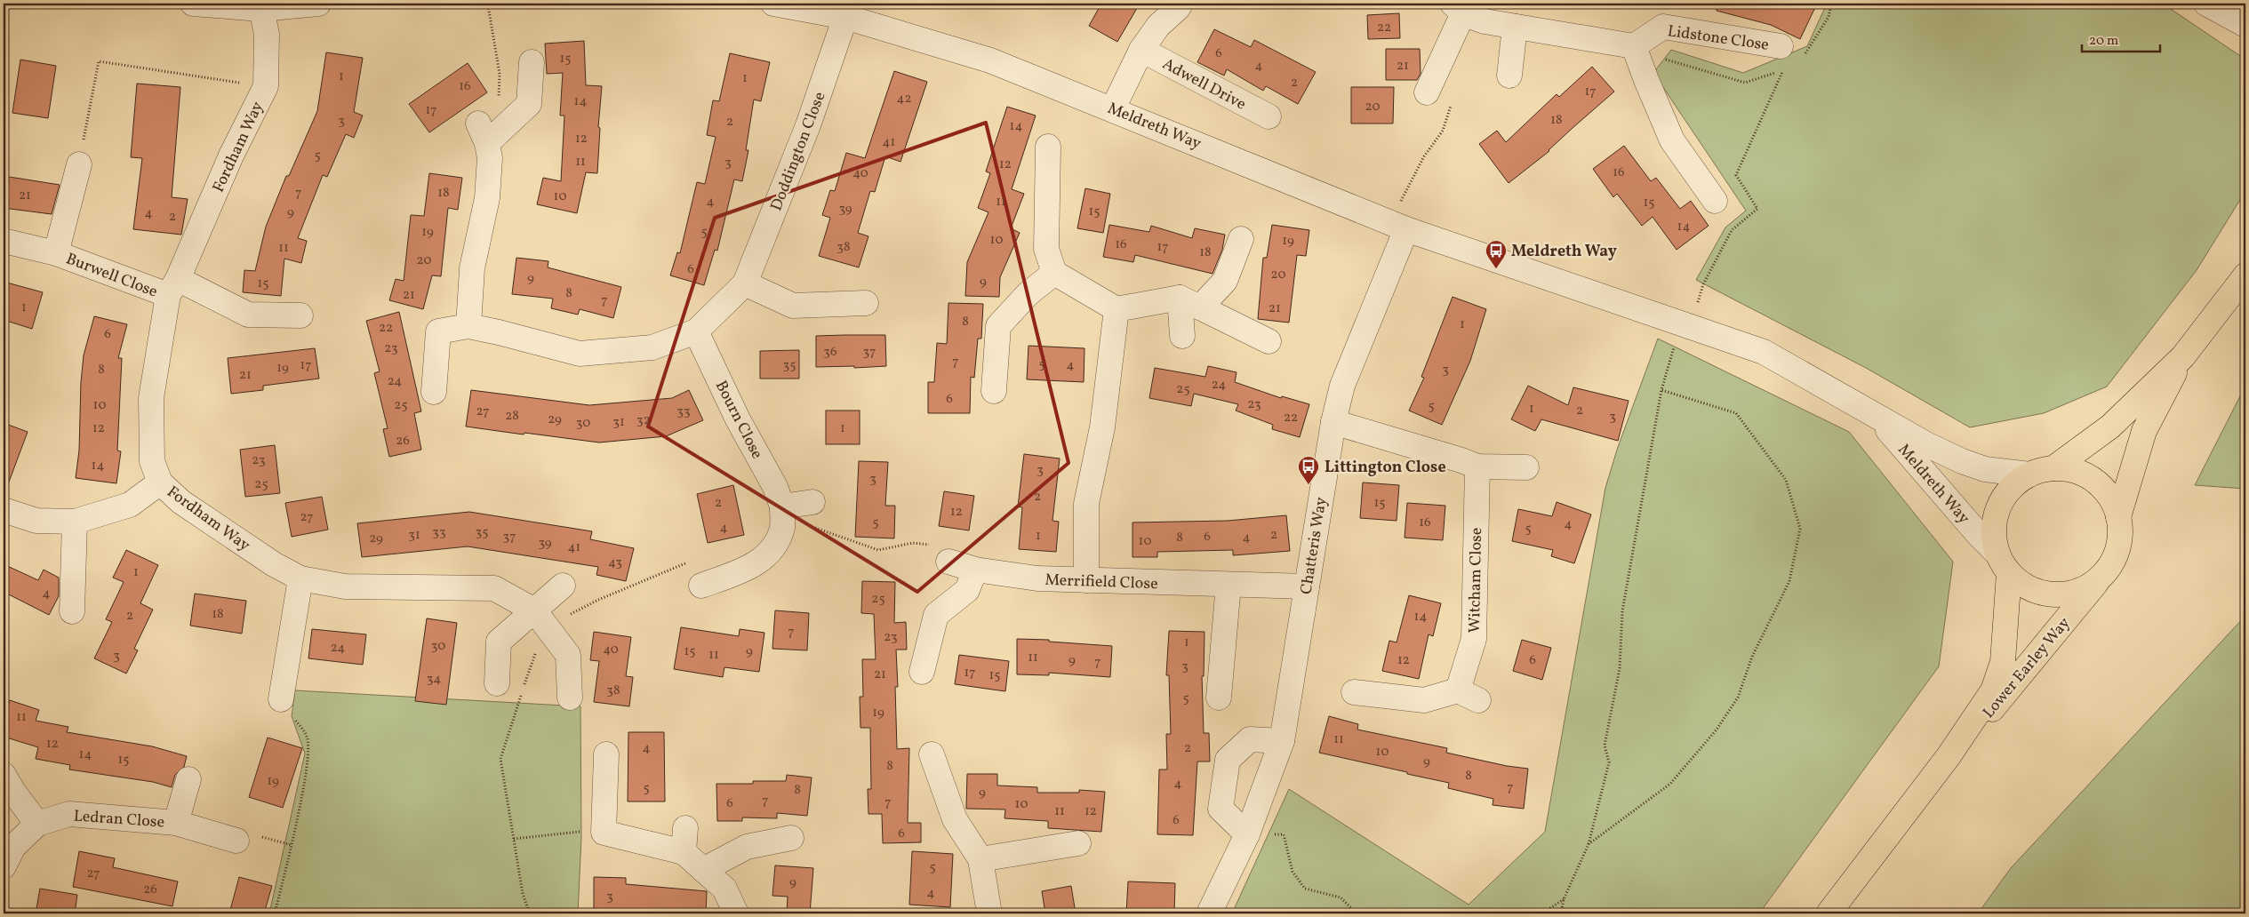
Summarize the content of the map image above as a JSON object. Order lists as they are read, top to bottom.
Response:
{
  "streets": {
    "main road": ["Lower Earley Way"],
    "street": [
      "Lidstone Close",
      "Adwell Drive",
      "Meldreth Way",
      "Fordham Way",
      "Doddington Close",
      "Burwell Close",
      "Bourn Close",
      "Chatteris Way",
      "Witcham Close",
      "Merrifield Close",
      "Ledran Close"
    ]
  },
  "crossings": [
    ["Meldreth Way", "Doddington Close"],
    ["Meldreth Way", "Chatteris Way"],
    ["Meldreth Way", "Lower Earley Way"],
    ["Fordham Way", "Burwell Close"],
    ["Doddington Close", "Bourn Close"],
    ["Chatteris Way", "Merrifield Close"]
  ],
  "places": {
    "bus stop": ["Meldreth Way", "Littington Close"]
  },
  "house_numbers": [
    "22",
    "6",
    "15",
    "4",
    "21",
    "1",
    "1",
    "2",
    "16",
    "17",
    "42",
    "14",
    "20",
    "17",
    "18",
    "3",
    "2",
    "14",
    "12",
    "41",
    "5",
    "11",
    "3",
    "12",
    "16",
    "40",
    "7",
    "18",
    "21",
    "10",
    "4",
    "11",
    "15",
    "39",
    "15",
    "9",
    "4",
    "2",
    "14",
    "19",
    "5",
    "10",
    "19",
    "16",
    "38",
    "17",
    "11",
    "18",
    "20",
    "6",
    "20",
    "9",
    "9",
    "15",
    "8",
    "21",
    "7",
    "1",
    "21",
    "8",
    "1",
    "22",
    "6",
    "23",
    "36",
    "37",
    "7",
    "5",
    "17",
    "35",
    "4",
    "19",
    "8",
    "3",
    "21",
    "24",
    "24",
    "25",
    "6",
    "23",
    "10",
    "25",
    "5",
    "1",
    "2",
    "27",
    "33",
    "28",
    "3",
    "22",
    "29",
    "32",
    "31",
    "30",
    "12",
    "1",
    "26",
    "23",
    "14",
    "3",
    "3",
    "25",
    "2",
    "2",
    "15",
    "12",
    "27",
    "5",
    "16",
    "4",
    "4",
    "5",
    "33",
    "35",
    "31",
    "2",
    "1",
    "37",
    "6",
    "8",
    "4",
    "29",
    "10",
    "39",
    "41",
    "43",
    "1",
    "4",
    "25",
    "18",
    "2",
    "14",
    "7",
    "23",
    "1",
    "30",
    "24",
    "40",
    "15",
    "9",
    "11",
    "3",
    "11",
    "9",
    "12",
    "6",
    "7",
    "3",
    "17",
    "21",
    "15",
    "34",
    "38",
    "5",
    "19",
    "11",
    "11",
    "12",
    "4",
    "2",
    "10",
    "14",
    "15",
    "9",
    "8",
    "8",
    "19",
    "4",
    "7",
    "5",
    "8",
    "9",
    "7",
    "7",
    "6",
    "10",
    "11",
    "12",
    "6",
    "6",
    "5",
    "27",
    "9",
    "26",
    "4",
    "3"
  ],
  "scale_bar": "20 m"
}
